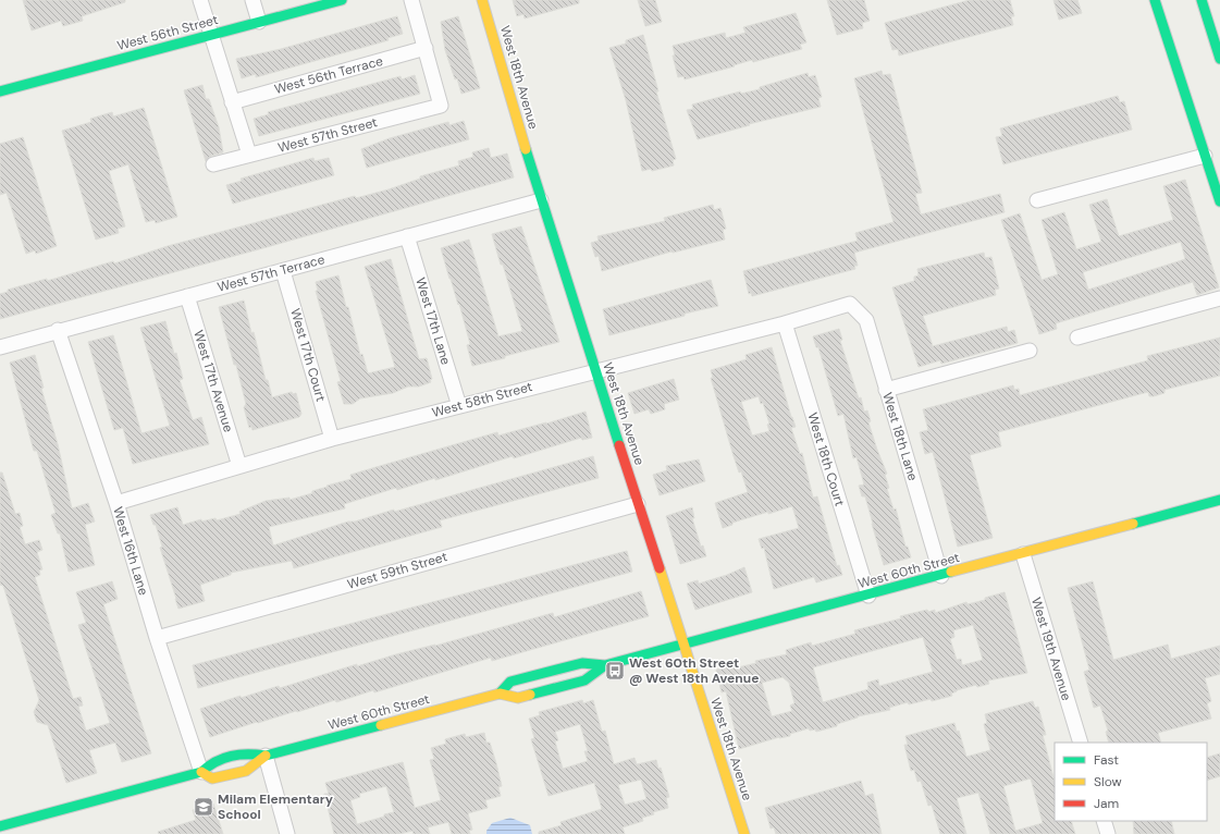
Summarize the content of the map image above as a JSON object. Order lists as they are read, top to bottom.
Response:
{
  "streets": {
    "main road": ["West 56th Street", "West 18th Avenue", "West 60th Street"],
    "street": [
      "West 56th Terrace",
      "West 57th Street",
      "West 57th Terrace",
      "West 17th Lane",
      "West 17th Court",
      "West 17th Avenue",
      "West 58th Street",
      "West 18th Lane",
      "West 18th Court",
      "West 16th Lane",
      "West 59th Street",
      "West 19th Avenue"
    ]
  },
  "crossings": [
    ["West 56th Terrace", "West 57th Street"],
    ["West 18th Avenue", "West 57th Terrace"],
    ["West 18th Avenue", "West 58th Street"],
    ["West 18th Avenue", "West 59th Street"],
    ["West 18th Avenue", "West 60th Street"],
    ["West 57th Terrace", "West 17th Lane"],
    ["West 57th Terrace", "West 17th Court"],
    ["West 57th Terrace", "West 17th Avenue"],
    ["West 57th Terrace", "West 16th Lane"],
    ["West 17th Lane", "West 58th Street"],
    ["West 17th Court", "West 58th Street"],
    ["West 17th Avenue", "West 58th Street"],
    ["West 58th Street", "West 18th Lane"],
    ["West 58th Street", "West 18th Court"],
    ["West 58th Street", "West 16th Lane"],
    ["West 18th Lane", "West 60th Street"],
    ["West 18th Court", "West 60th Street"],
    ["West 16th Lane", "West 59th Street"],
    ["West 16th Lane", "West 60th Street"],
    ["West 60th Street", "West 19th Avenue"]
  ],
  "places": {
    "bus stop": ["West 60th Street @ West 18th Avenue"],
    "school or university": ["Milam Elementary School"]
  },
  "legend": ["Fast", "Slow", "Jam"]
}
